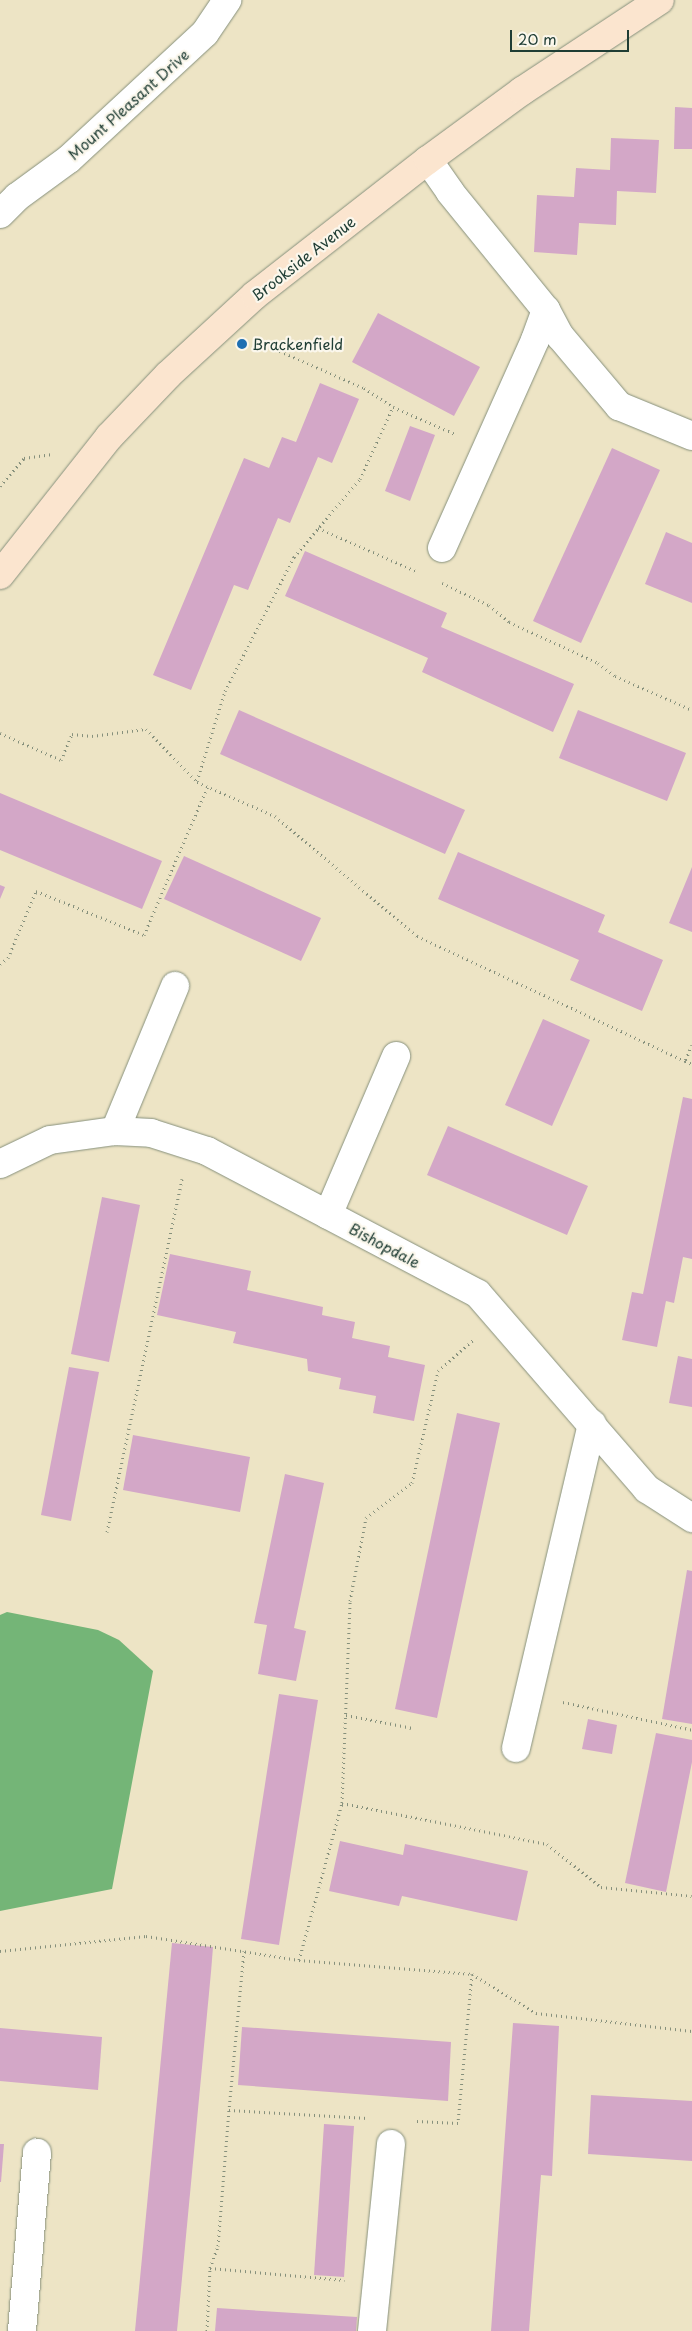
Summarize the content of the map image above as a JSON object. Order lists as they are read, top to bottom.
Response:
{
  "streets": {
    "street": ["Mount Pleasant Drive", "Brookside Avenue", "Bishopdale"]
  },
  "places": ["Brackenfield"],
  "scale_bar": "20 m"
}
